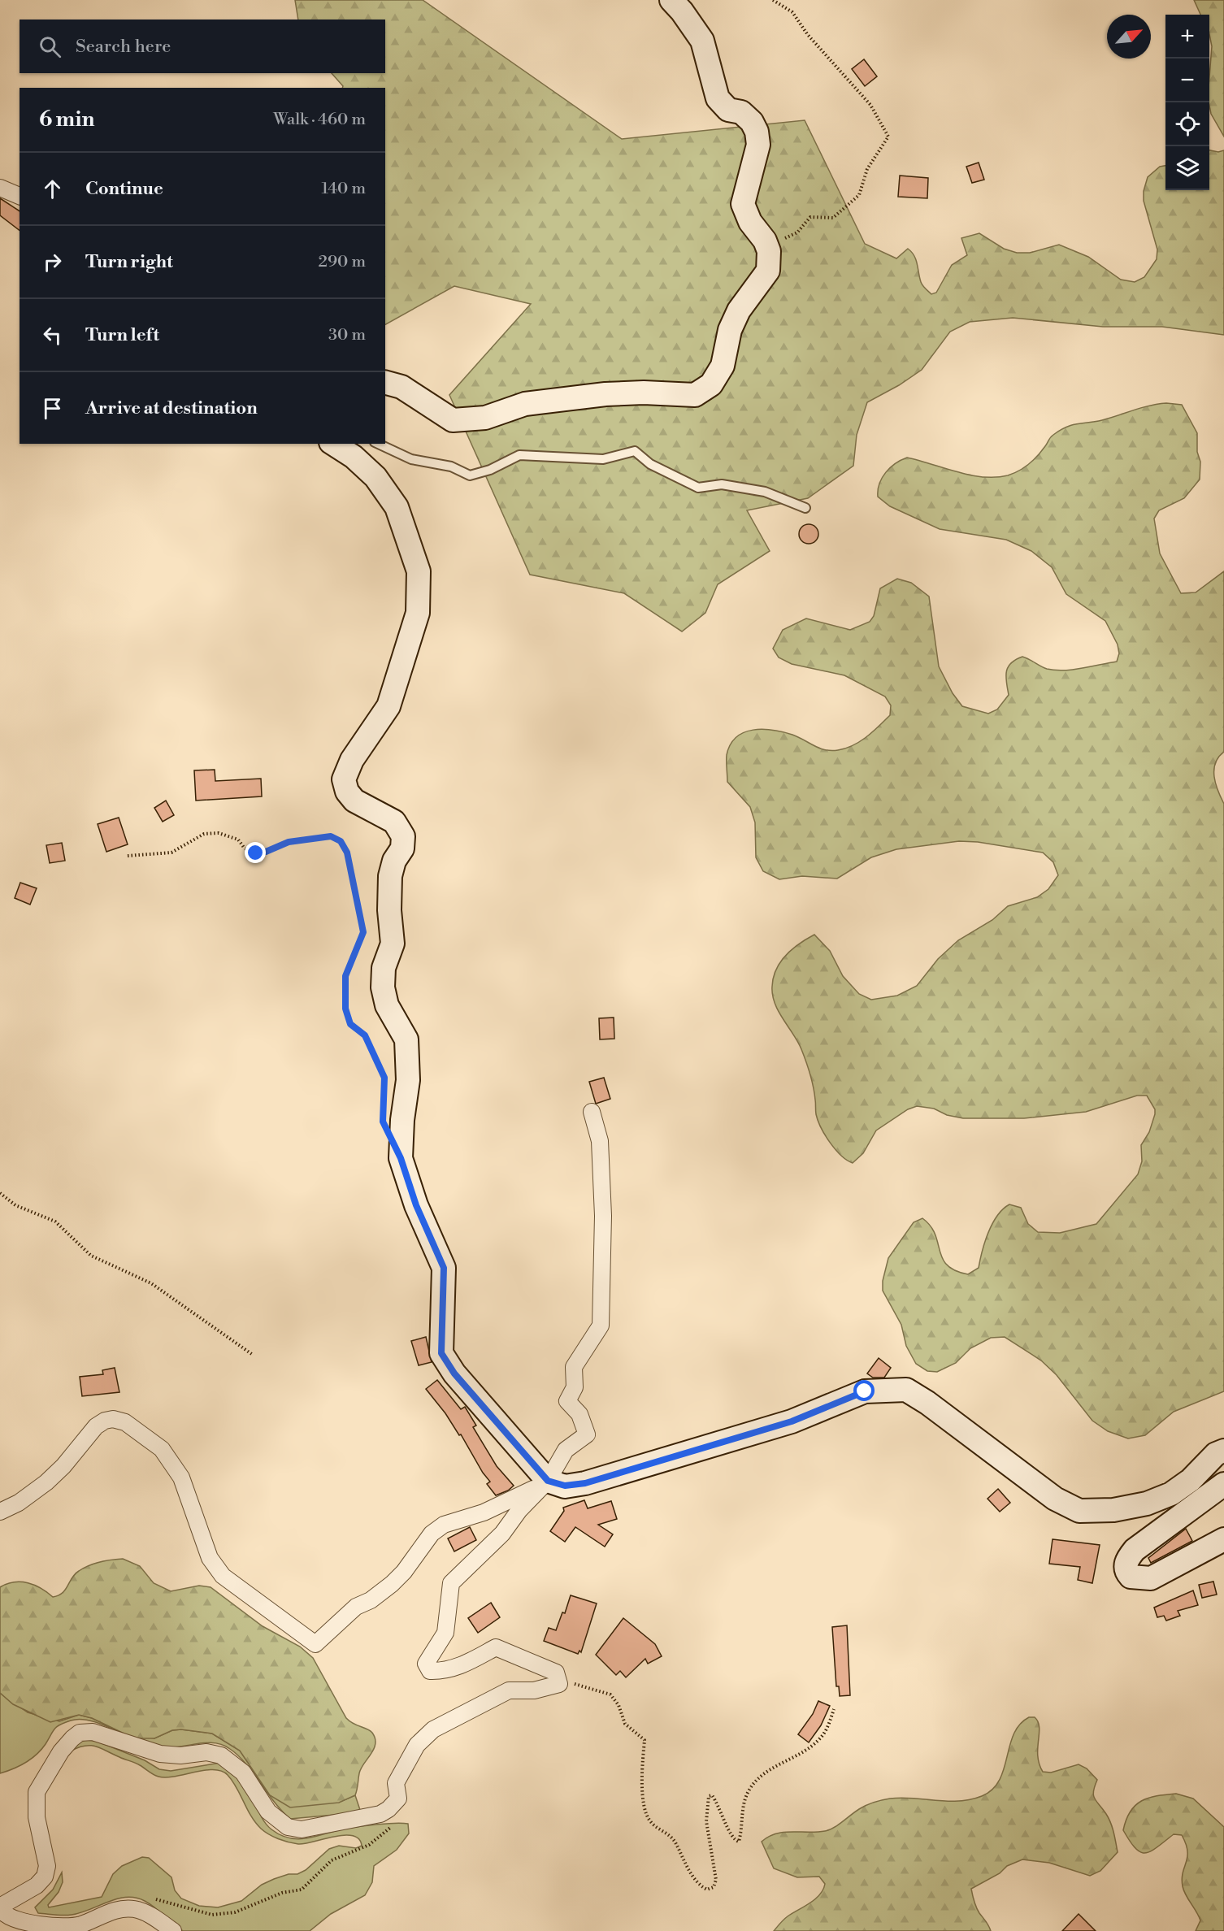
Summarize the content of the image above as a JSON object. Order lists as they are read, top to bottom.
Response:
{
  "north": "top right",
  "page": {
    "map_buttons": ["+", "−"],
    "search": "Search here",
    "heading": ["6 min", "Walk · 460 m"],
    "list": [
      ["Continue", "140 m"],
      ["Turn right", "290 m"],
      ["Turn left", "30 m"],
      "Arrive at destination"
    ]
  }
}
